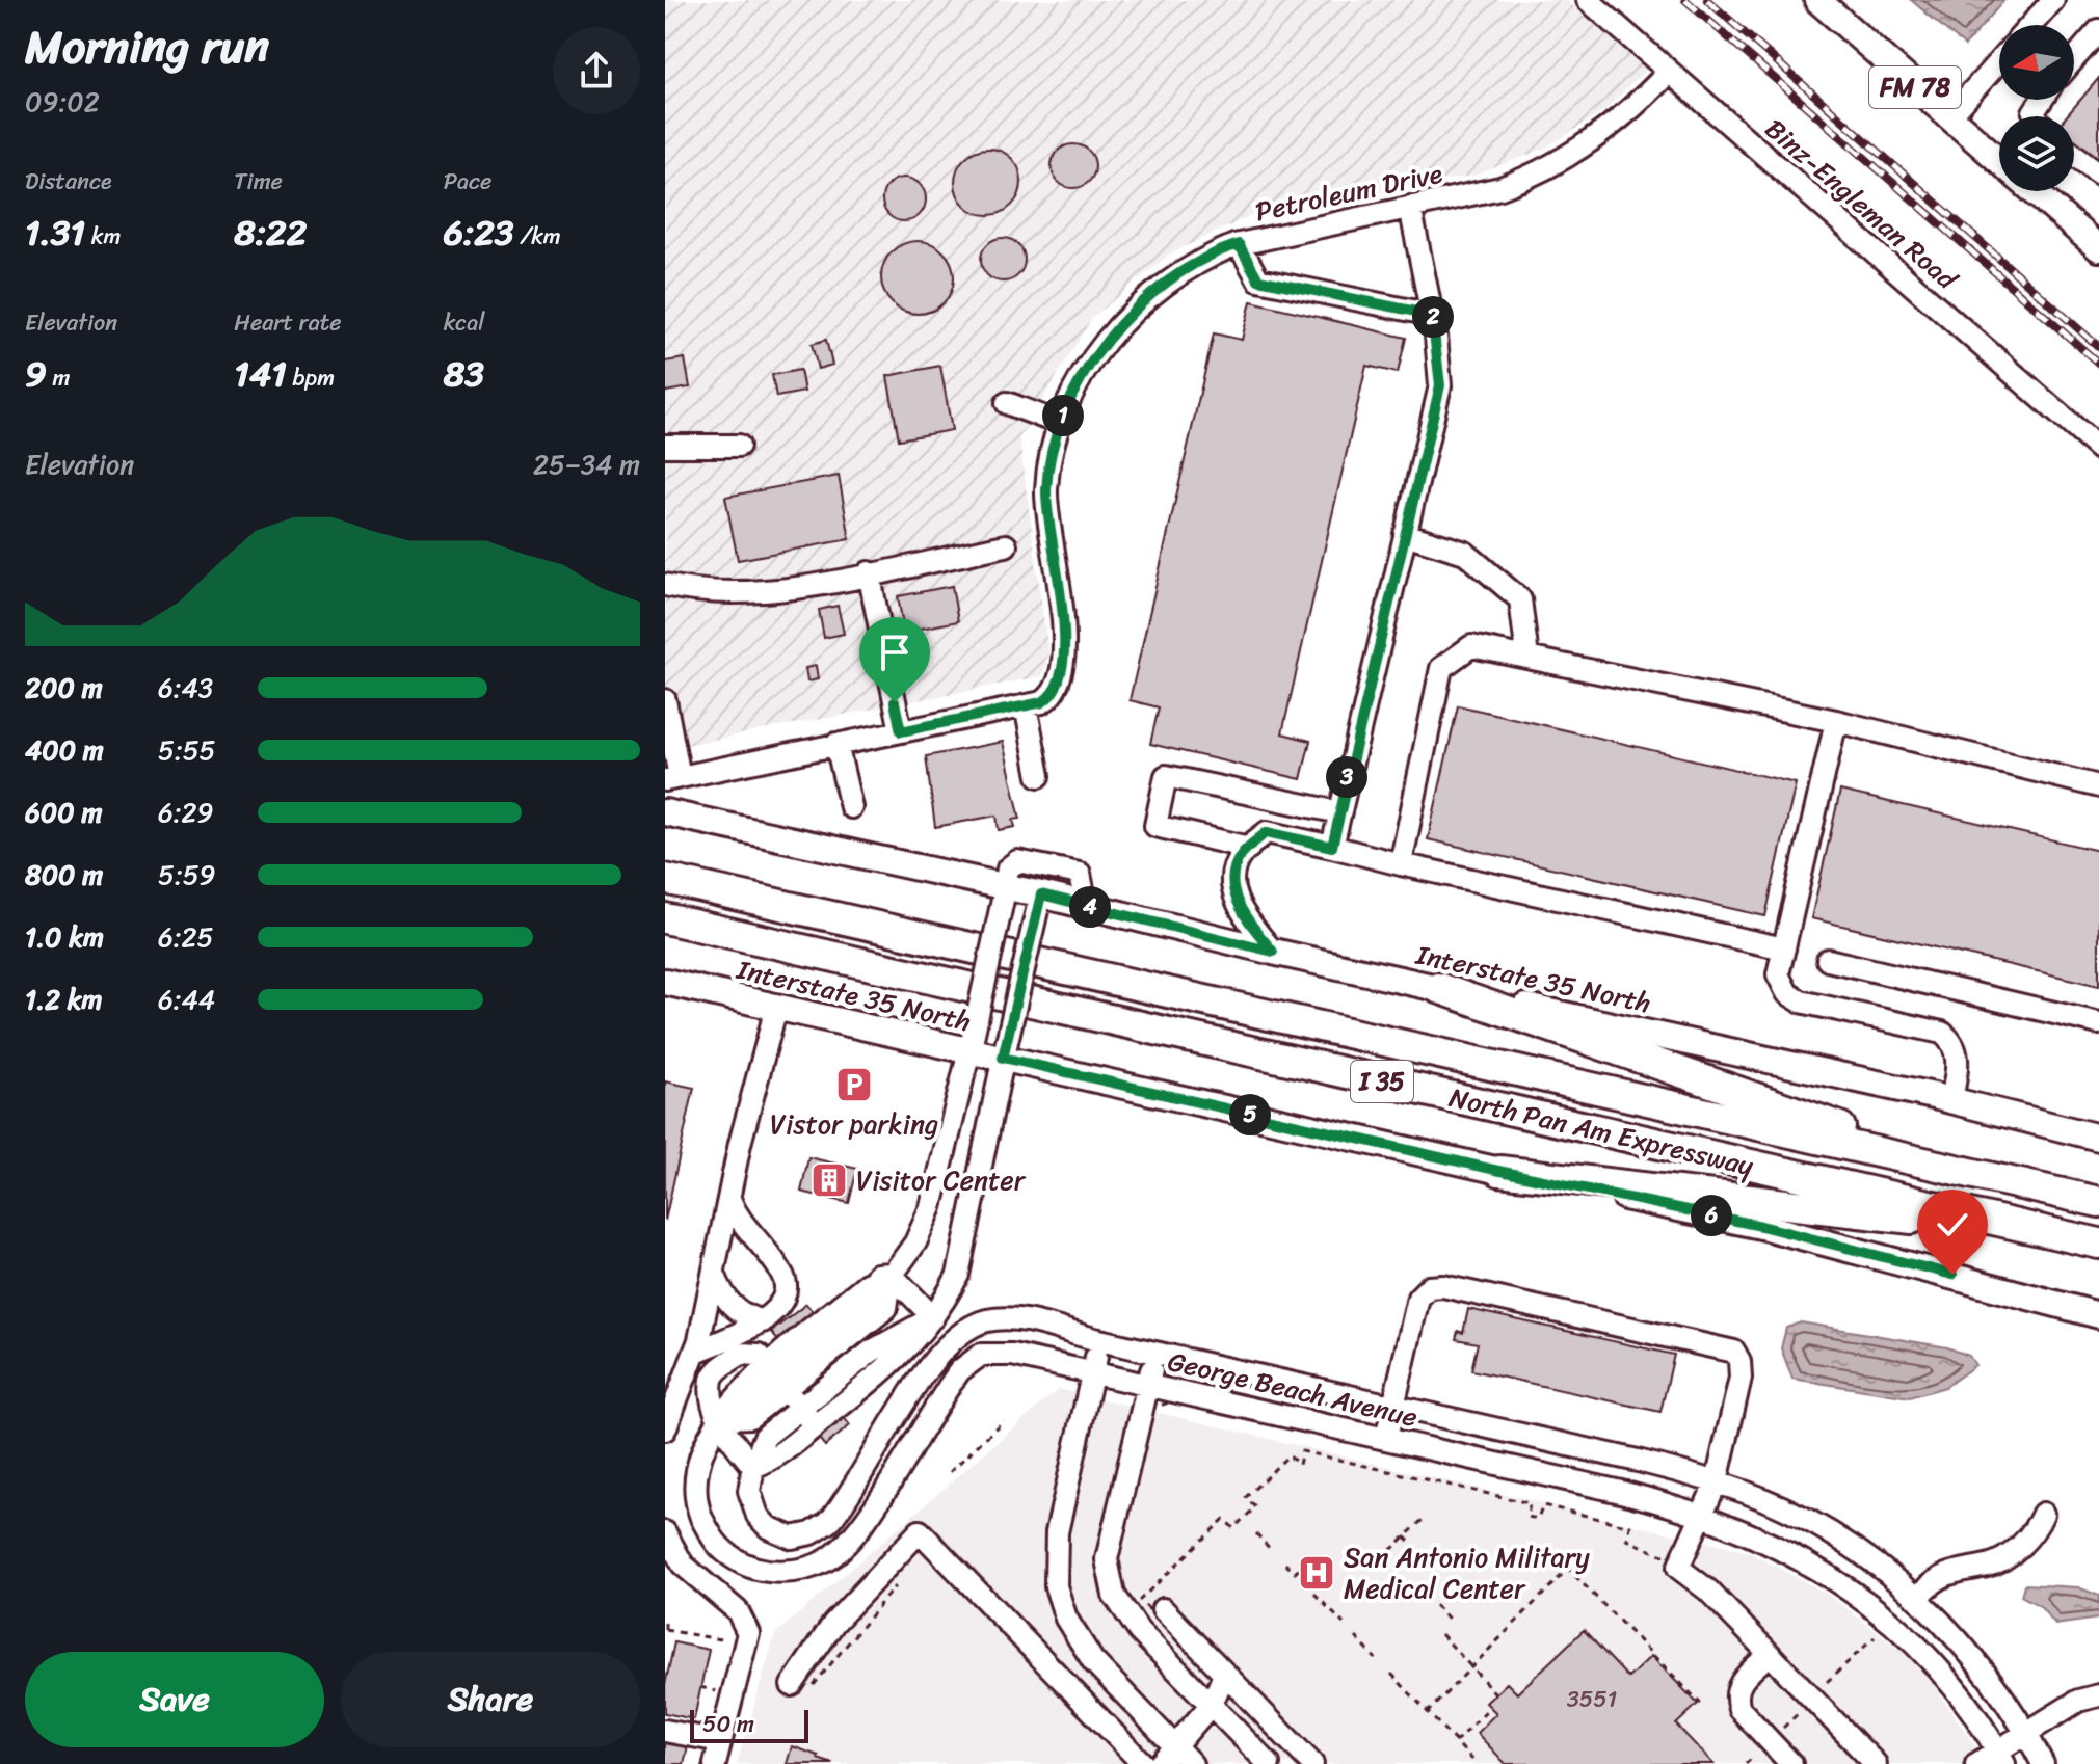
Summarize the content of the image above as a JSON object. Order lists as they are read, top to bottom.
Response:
{
  "streets": {
    "highway": ["I 35", "North Pan Am Expressway"],
    "main road": ["FM 78", "Interstate 35 North"],
    "street": ["Petroleum Drive", "Binz-Engleman Road", "George Beach Avenue"]
  },
  "crossings": [
    ["Petroleum Drive", "Binz-Engleman Road"]
  ],
  "places": {
    "parking": ["Vistor parking"],
    "building": ["Visitor Center"],
    "hospital": ["San Antonio Military Medical Center"]
  },
  "house_numbers": ["3551"],
  "scale_bar": "50 m",
  "north": "left",
  "page": {
    "heading": ["Morning run", "09:02"],
    "stats": [
      ["Distance", "1.31 km"],
      ["Time", "8:22"],
      ["Pace", "6:23 /km"],
      ["Elevation", "9 m"],
      ["Heart rate", "141 bpm"],
      ["kcal", "83"]
    ],
    "pins": [
      "2",
      "1",
      "3",
      "4",
      "5",
      "6"
    ],
    "chart": ["Elevation", "25–34 m"],
    "list": [
      {
        "name": "200 m",
        "note": "6:43"
      },
      {
        "name": "400 m",
        "note": "5:55"
      },
      {
        "name": "600 m",
        "note": "6:29"
      },
      {
        "name": "800 m",
        "note": "5:59"
      },
      {
        "name": "1.0 km",
        "note": "6:25"
      },
      {
        "name": "1.2 km",
        "note": "6:44"
      }
    ],
    "buttons": ["Save", "Share"],
    "scale": "50 m"
  }
}
